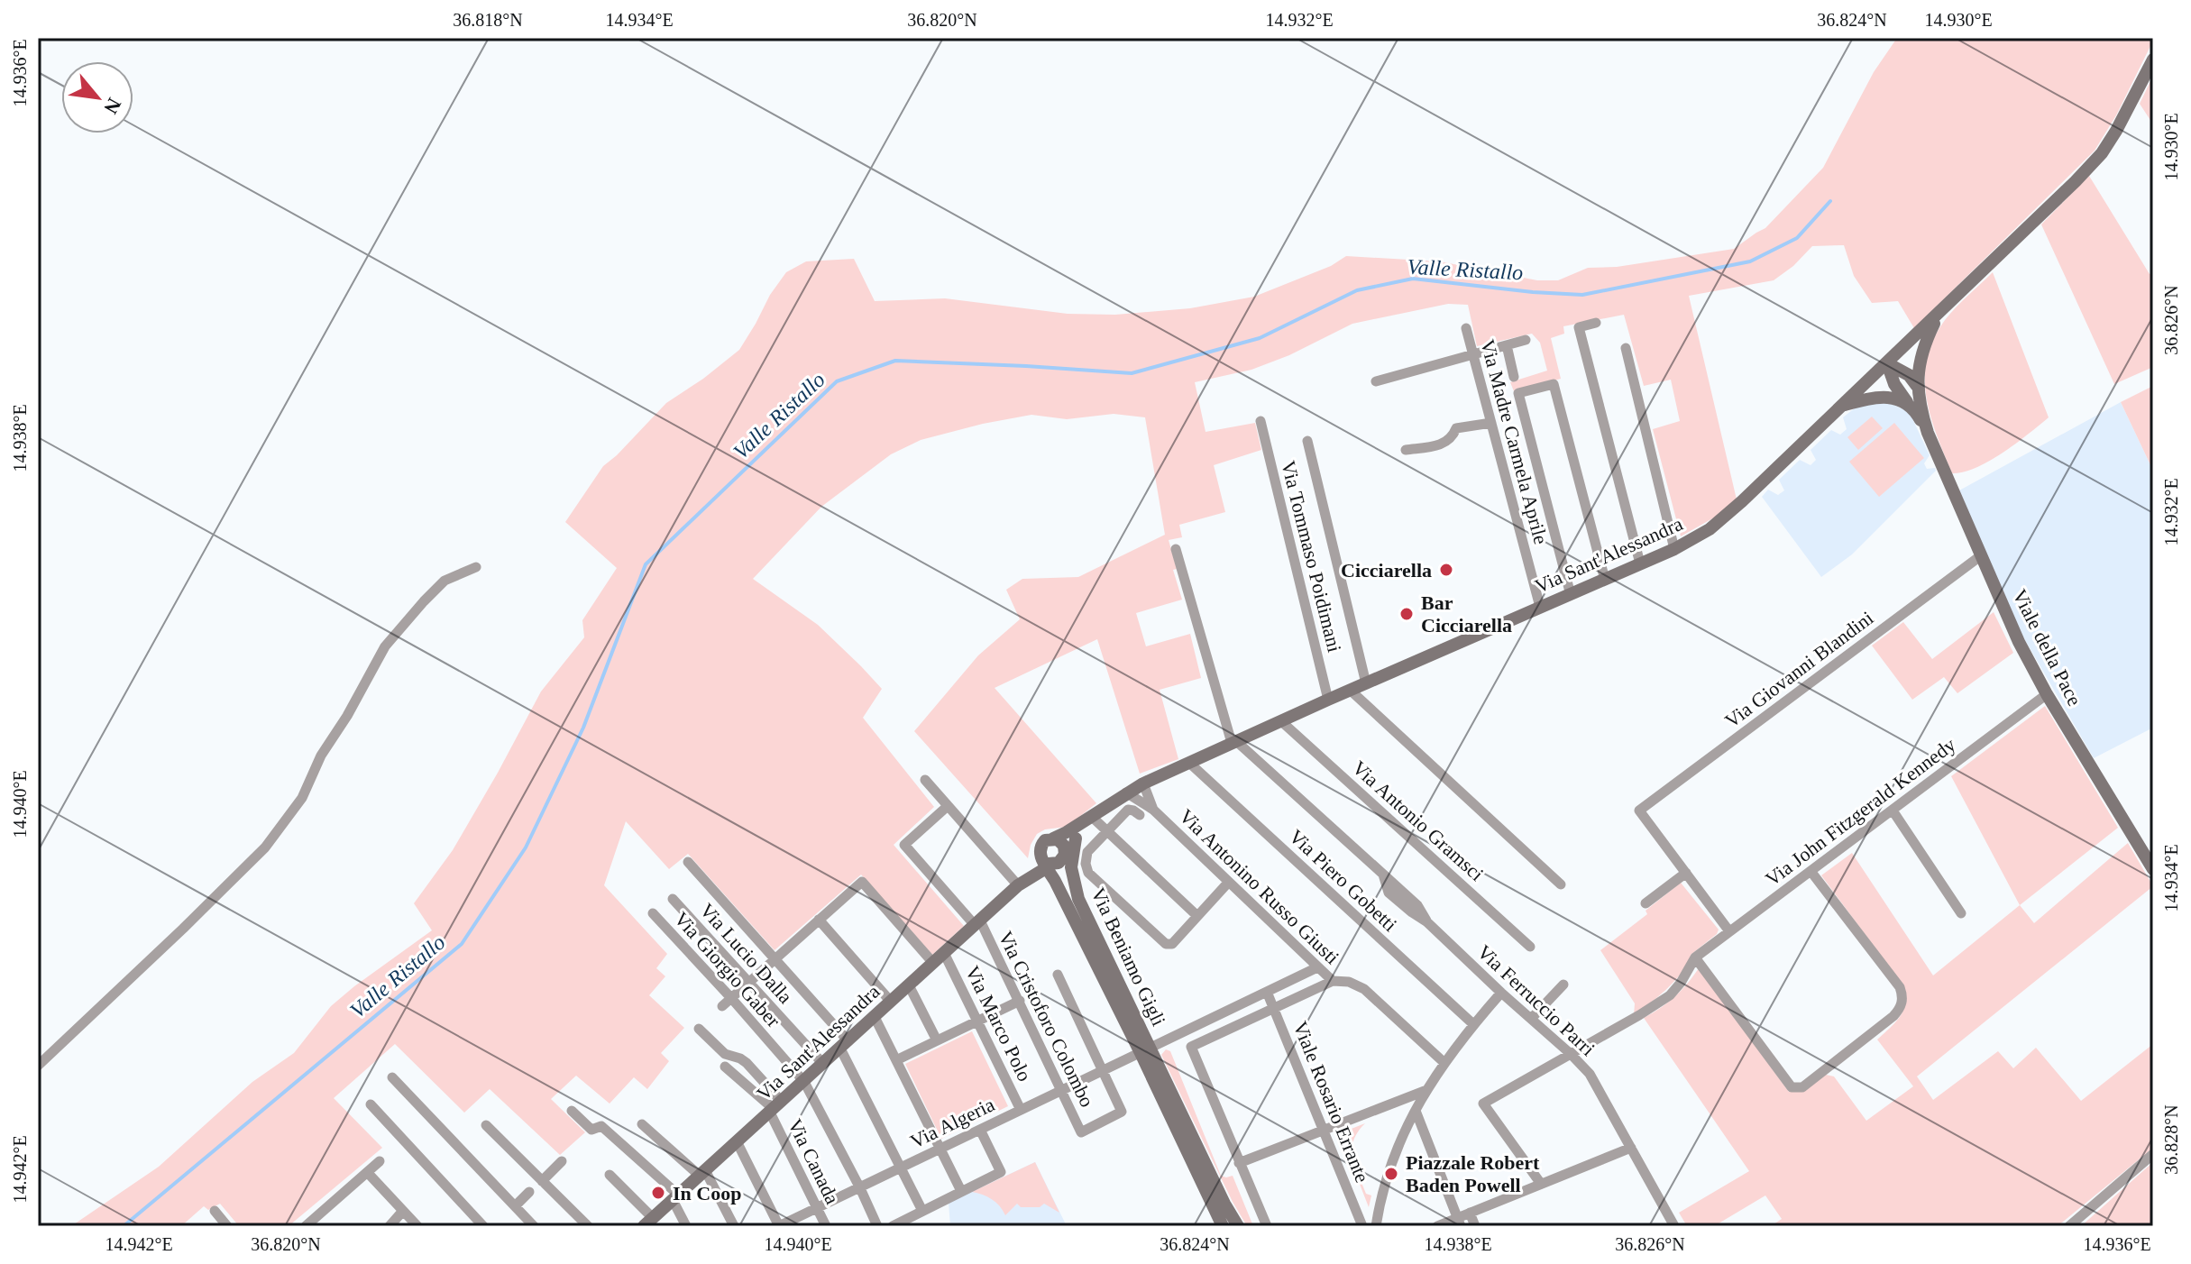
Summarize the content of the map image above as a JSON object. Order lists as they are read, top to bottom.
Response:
{
  "streets": {
    "street": [
      "Via Madre Carmela Aprile",
      "Via Sant'Alessandra",
      "Via Tommaso Poidimani",
      "Viale della Pace",
      "Via Giovanni Blandini",
      "Via John Fitzgerald Kennedy",
      "Via Antonio Gramsci",
      "Via Piero Gobetti",
      "Via Antonino Russo Giusti",
      "Via Lucio Dalla",
      "Via Beniamo Gigli",
      "Via Giorgio Gaber",
      "Via Ferruccio Parri",
      "Via Cristoforo Colombo",
      "Via Marco Polo",
      "Viale Rosario Errante",
      "Via Algeria",
      "Via Canada"
    ]
  },
  "crossings": [
    ["Via Madre Carmela Aprile", "Via Sant'Alessandra"],
    ["Via Sant'Alessandra", "Via Tommaso Poidimani"],
    ["Via Sant'Alessandra", "Via Antonio Gramsci"],
    ["Via Sant'Alessandra", "Via Piero Gobetti"],
    ["Via Sant'Alessandra", "Via Lucio Dalla"],
    ["Via Sant'Alessandra", "Via Giorgio Gaber"],
    ["Via Sant'Alessandra", "Via Ferruccio Parri"],
    ["Via Sant'Alessandra", "Via Cristoforo Colombo"],
    ["Via Sant'Alessandra", "Via Marco Polo"],
    ["Via Sant'Alessandra", "Via Canada"],
    ["Viale della Pace", "Via Giovanni Blandini"],
    ["Viale della Pace", "Via John Fitzgerald Kennedy"],
    ["Via Antonino Russo Giusti", "Via Algeria"],
    ["Via Beniamo Gigli", "Via Algeria"],
    ["Via Giorgio Gaber", "Via Algeria"],
    ["Via Cristoforo Colombo", "Via Algeria"],
    ["Via Marco Polo", "Via Algeria"],
    ["Viale Rosario Errante", "Via Algeria"],
    ["Via Algeria", "Via Canada"]
  ],
  "water": ["Valle Ristallo"],
  "places": [
    "Cicciarella",
    "Bar Cicciarella",
    "Piazzale Robert Baden Powell",
    "In Coop"
  ],
  "north": "bottom right",
  "coordinates": [
    "36.818°N",
    "14.934°E",
    "36.820°N",
    "14.932°E",
    "36.824°N",
    "14.930°E",
    "14.936°E",
    "36.826°N",
    "14.938°E",
    "14.940°E",
    "36.828°N",
    "14.942°E"
  ]
}
